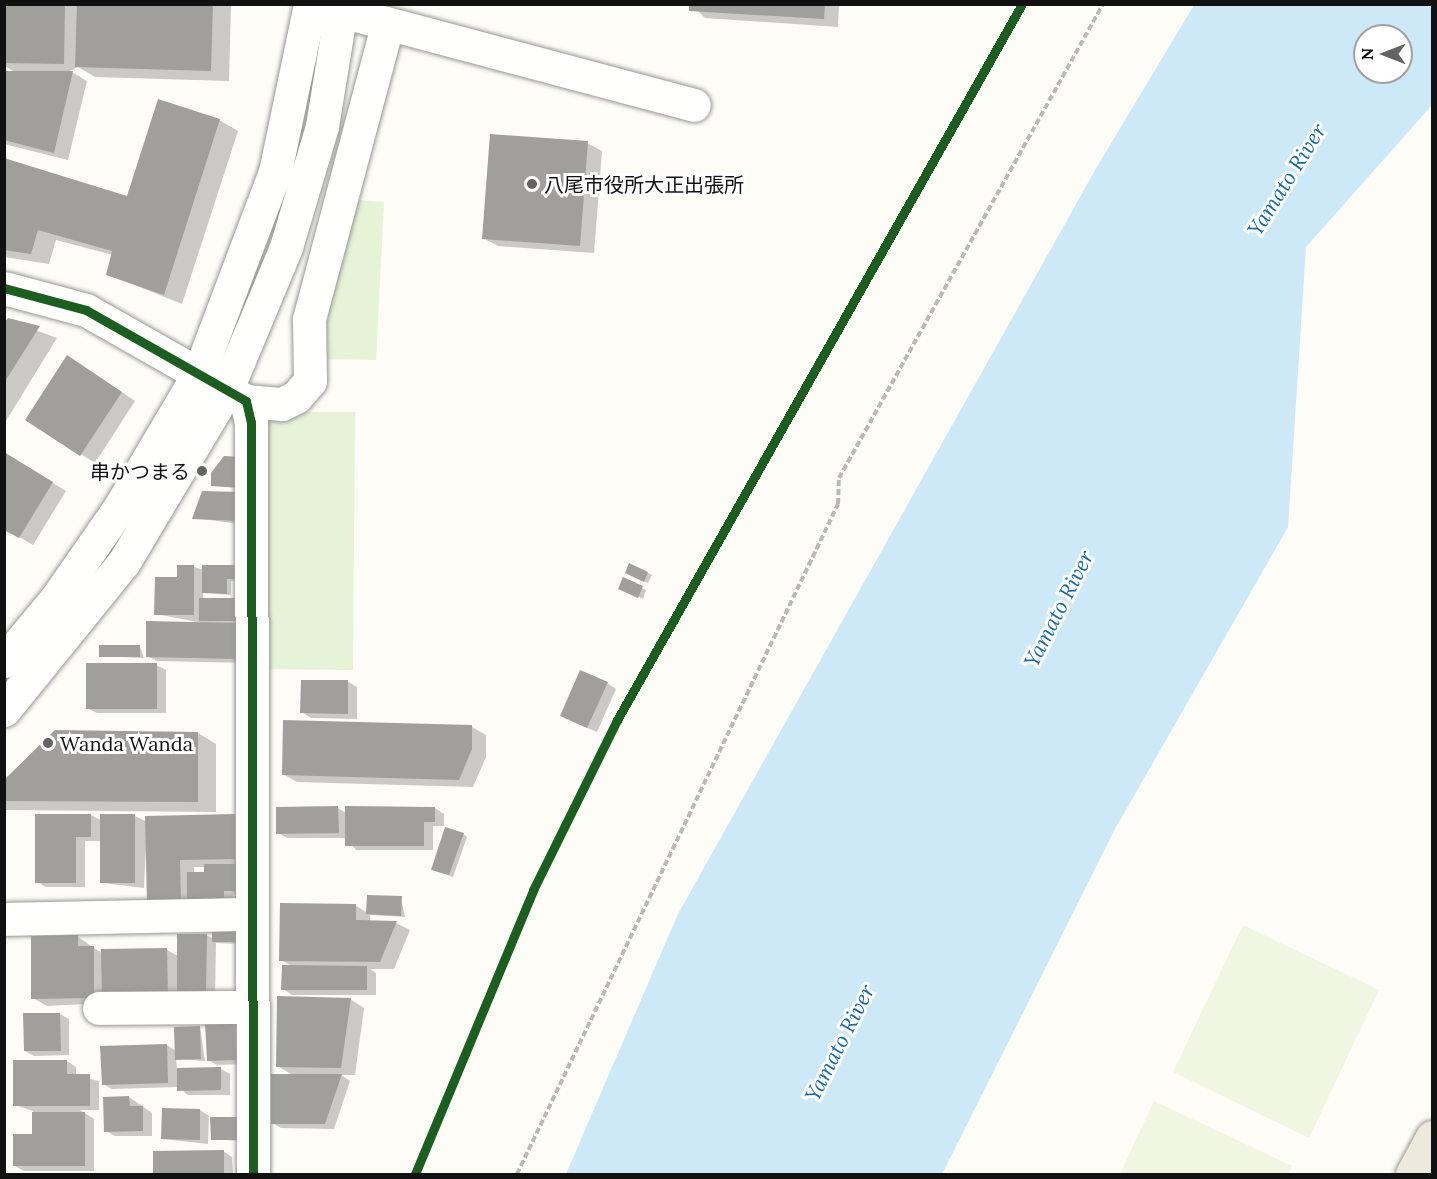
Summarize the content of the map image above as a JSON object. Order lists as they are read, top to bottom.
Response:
{
  "water": ["Yamato River"],
  "places": ["八尾市役所大正出張所", "串かつまる", "Wanda Wanda"],
  "north": "left"
}
